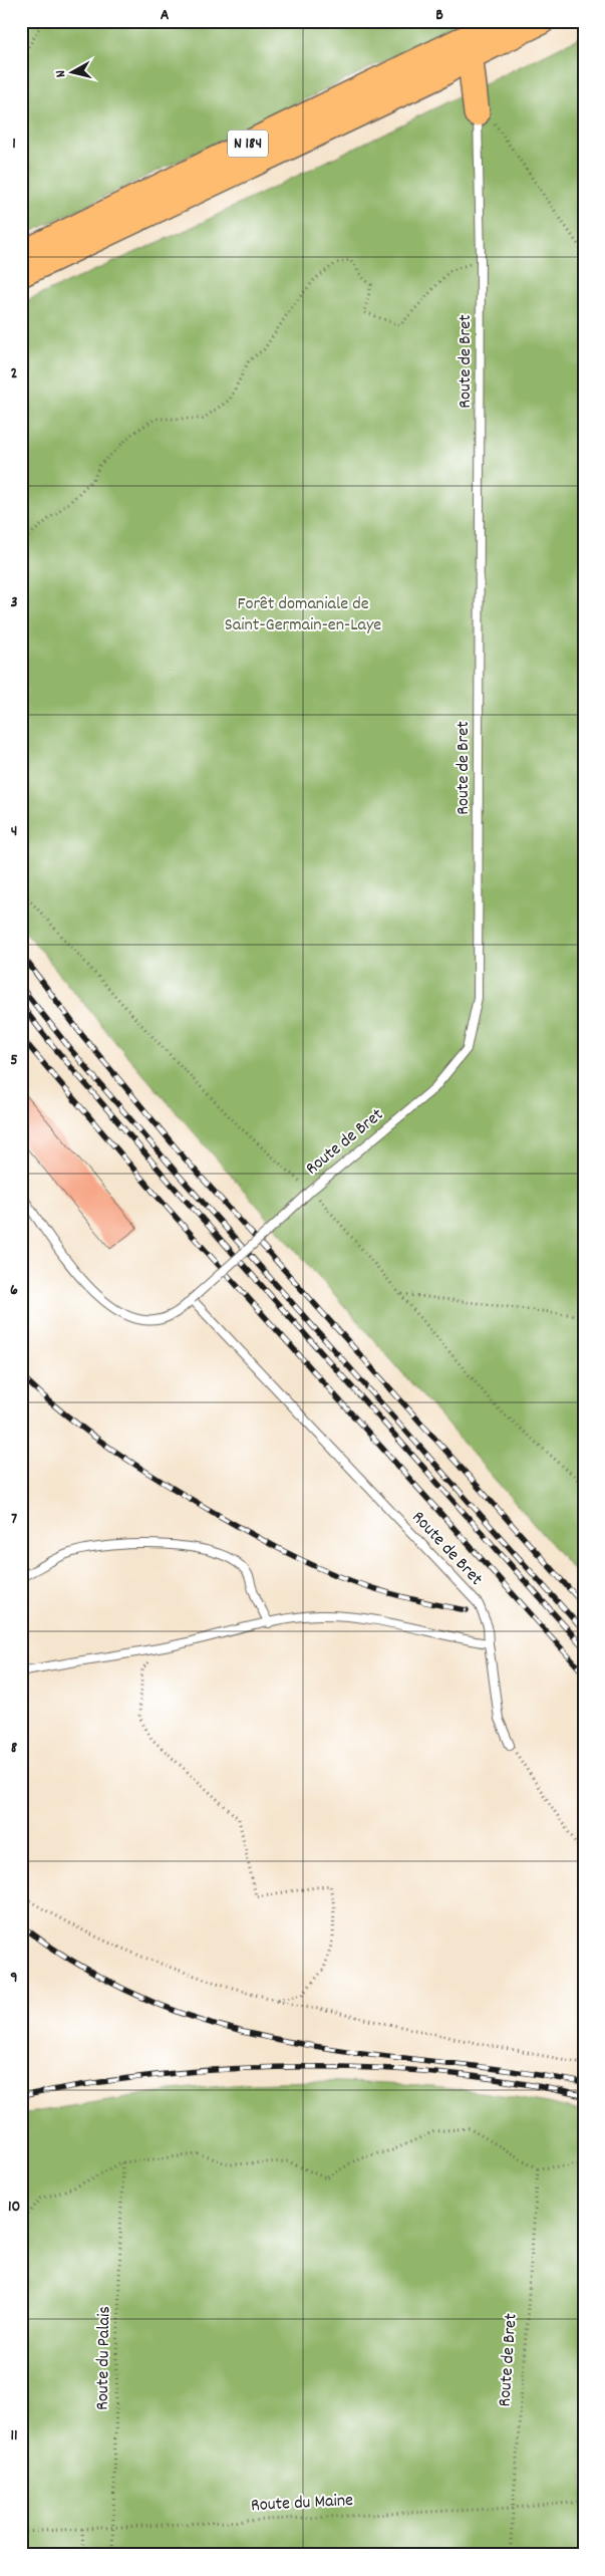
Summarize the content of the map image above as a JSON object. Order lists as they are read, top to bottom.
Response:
{
  "streets": {
    "main road": ["N 184"],
    "lane": ["Route de Bret"],
    "path": ["Route du Palais", "Route du Maine"]
  },
  "crossings": [
    ["Route de Bret", "Route du Maine"],
    ["Route du Palais", "Route du Maine"]
  ],
  "parks": ["Forêt domaniale de Saint-Germain-en-Laye"],
  "north": "left",
  "grid": {
    "columns": ["A", "B"],
    "rows": [
      "1",
      "2",
      "3",
      "4",
      "5",
      "6",
      "7",
      "8",
      "9",
      "10",
      "11"
    ]
  }
}
